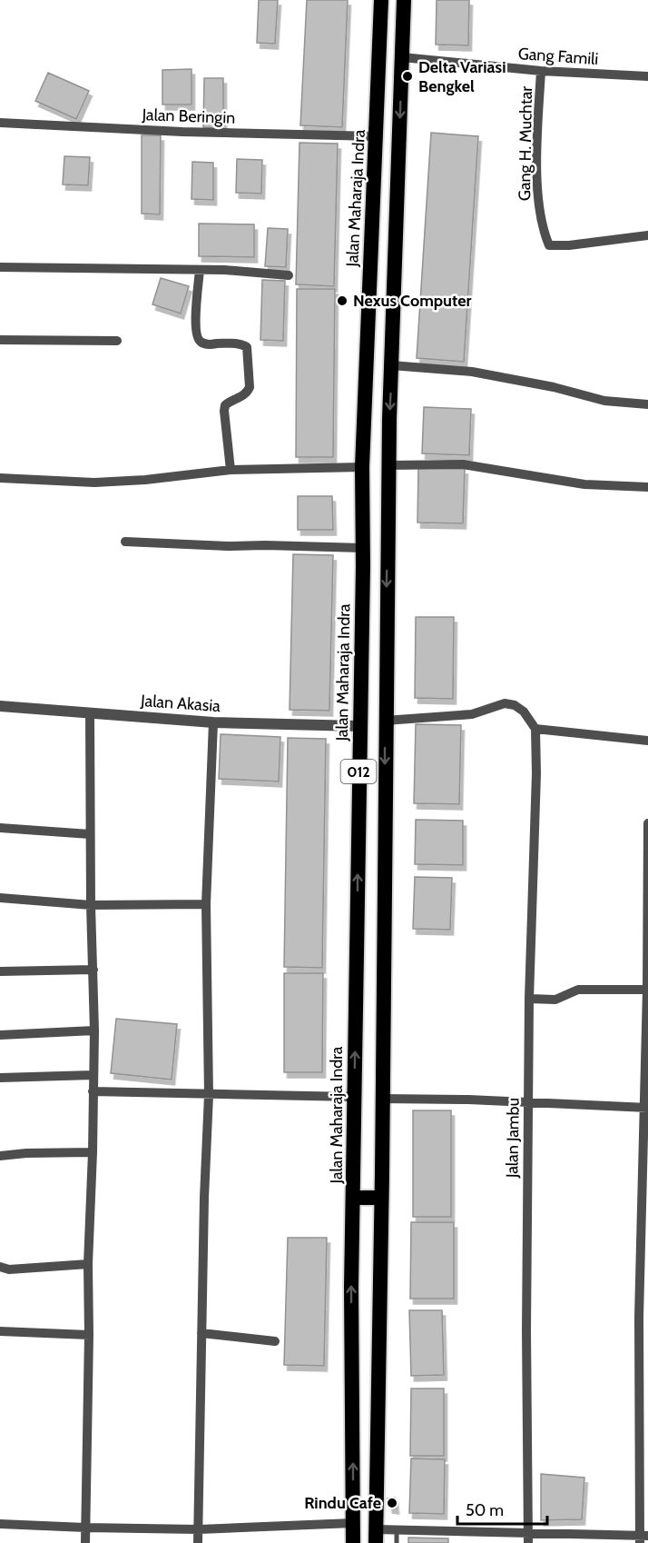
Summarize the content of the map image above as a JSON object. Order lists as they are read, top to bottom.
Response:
{
  "streets": {
    "highway": ["Jalan Maharaja Indra", "012"],
    "street": [
      "Gang Famili",
      "Jalan Beringin",
      "Gang H. Muchtar",
      "Jalan Akasia",
      "Jalan Jambu"
    ]
  },
  "crossings": [
    ["Gang Famili", "Gang H. Muchtar"],
    ["Gang Famili", "012"],
    ["Jalan Beringin", "Jalan Maharaja Indra"],
    ["Jalan Maharaja Indra", "Jalan Akasia"]
  ],
  "places": ["Delta Variasi Bengkel", "Nexus Computer", "Rindu Cafe"],
  "scale_bar": "50 m"
}
